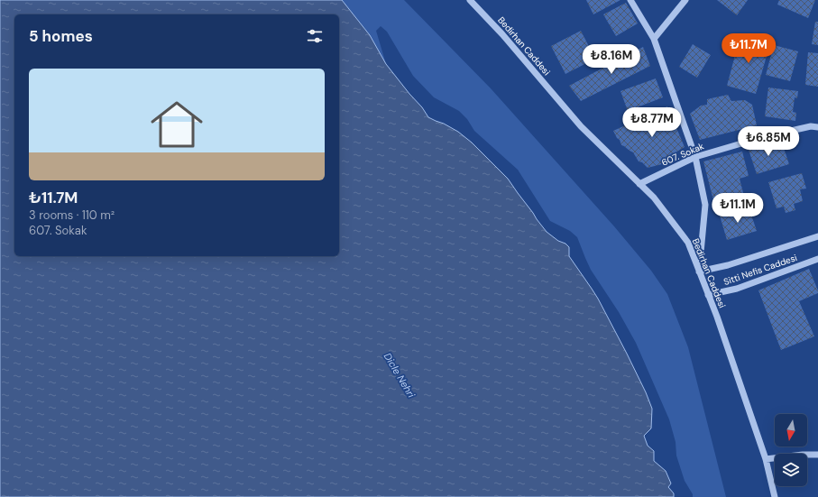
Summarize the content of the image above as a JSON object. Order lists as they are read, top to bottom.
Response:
{
  "streets": {
    "street": ["Bedirhan Caddesi", "607. Sokak", "Sitti Nefis Caddesi"]
  },
  "crossings": [
    ["Bedirhan Caddesi", "607. Sokak"],
    ["Bedirhan Caddesi", "Sitti Nefis Caddesi"]
  ],
  "water": ["Dicle Nehri"],
  "north": "bottom",
  "page": {
    "heading": "5 homes",
    "price": [
      "₺11.7M",
      "₺8.16M",
      "₺8.77M",
      "₺6.85M",
      "₺11.1M"
    ],
    "list": [
      {
        "name": "₺11.7M",
        "note": "3 rooms · 110 m² · 607. Sokak"
      }
    ]
  }
}
